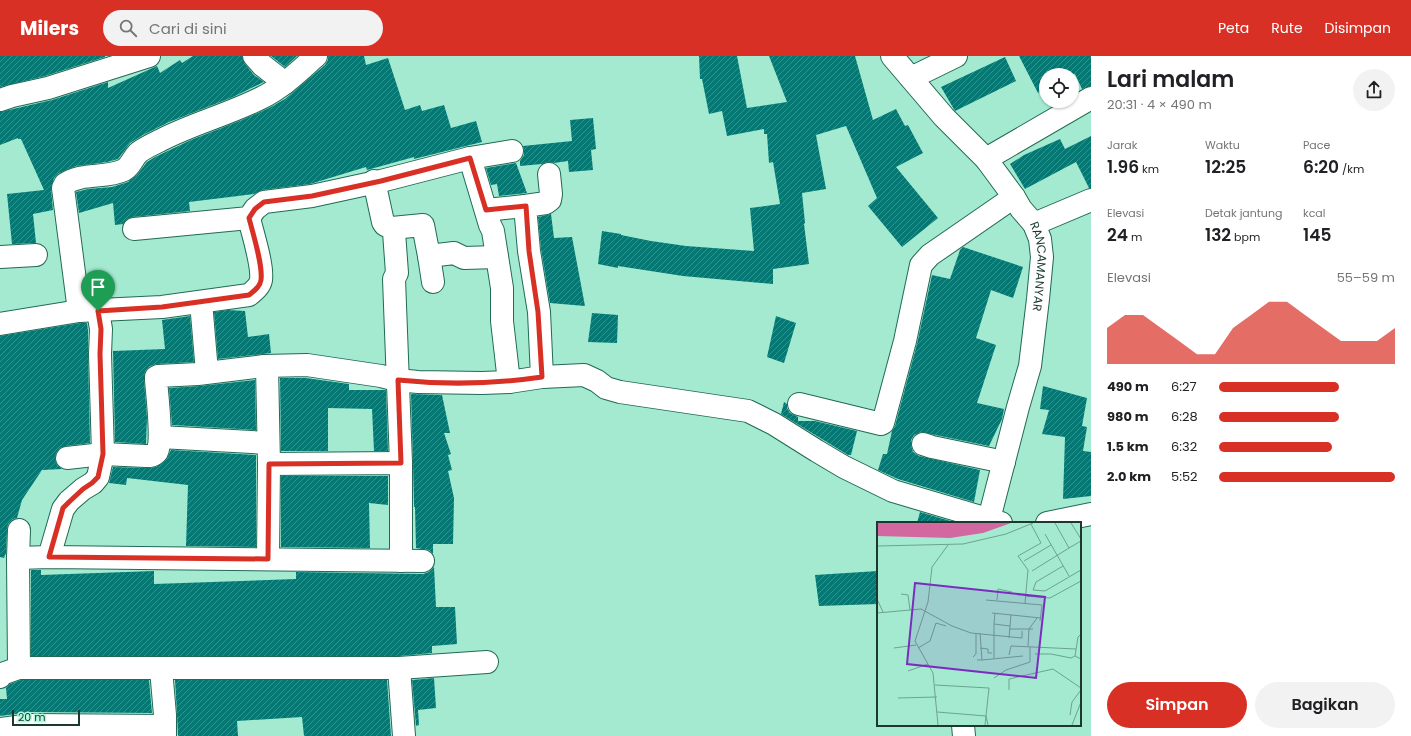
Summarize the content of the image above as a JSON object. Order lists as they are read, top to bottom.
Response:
{
  "streets": {
    "street": ["RANCAMANYAR"]
  },
  "scale_bar": "20 m",
  "page": {
    "header": "Milers",
    "search": "Cari di sini",
    "nav": ["Peta", "Rute", "Disimpan"],
    "heading": ["Lari malam", "20:31 · 4 × 490 m"],
    "stats": [
      ["Jarak", "1.96 km"],
      ["Waktu", "12:25"],
      ["Pace", "6:20 /km"],
      ["Elevasi", "24 m"],
      ["Detak jantung", "132 bpm"],
      ["kcal", "145"]
    ],
    "chart": ["Elevasi", "55–59 m"],
    "list": [
      {
        "name": "490 m",
        "note": "6:27"
      },
      {
        "name": "980 m",
        "note": "6:28"
      },
      {
        "name": "1.5 km",
        "note": "6:32"
      },
      {
        "name": "2.0 km",
        "note": "5:52"
      }
    ],
    "buttons": ["Simpan", "Bagikan"],
    "scale": "20 m"
  }
}
